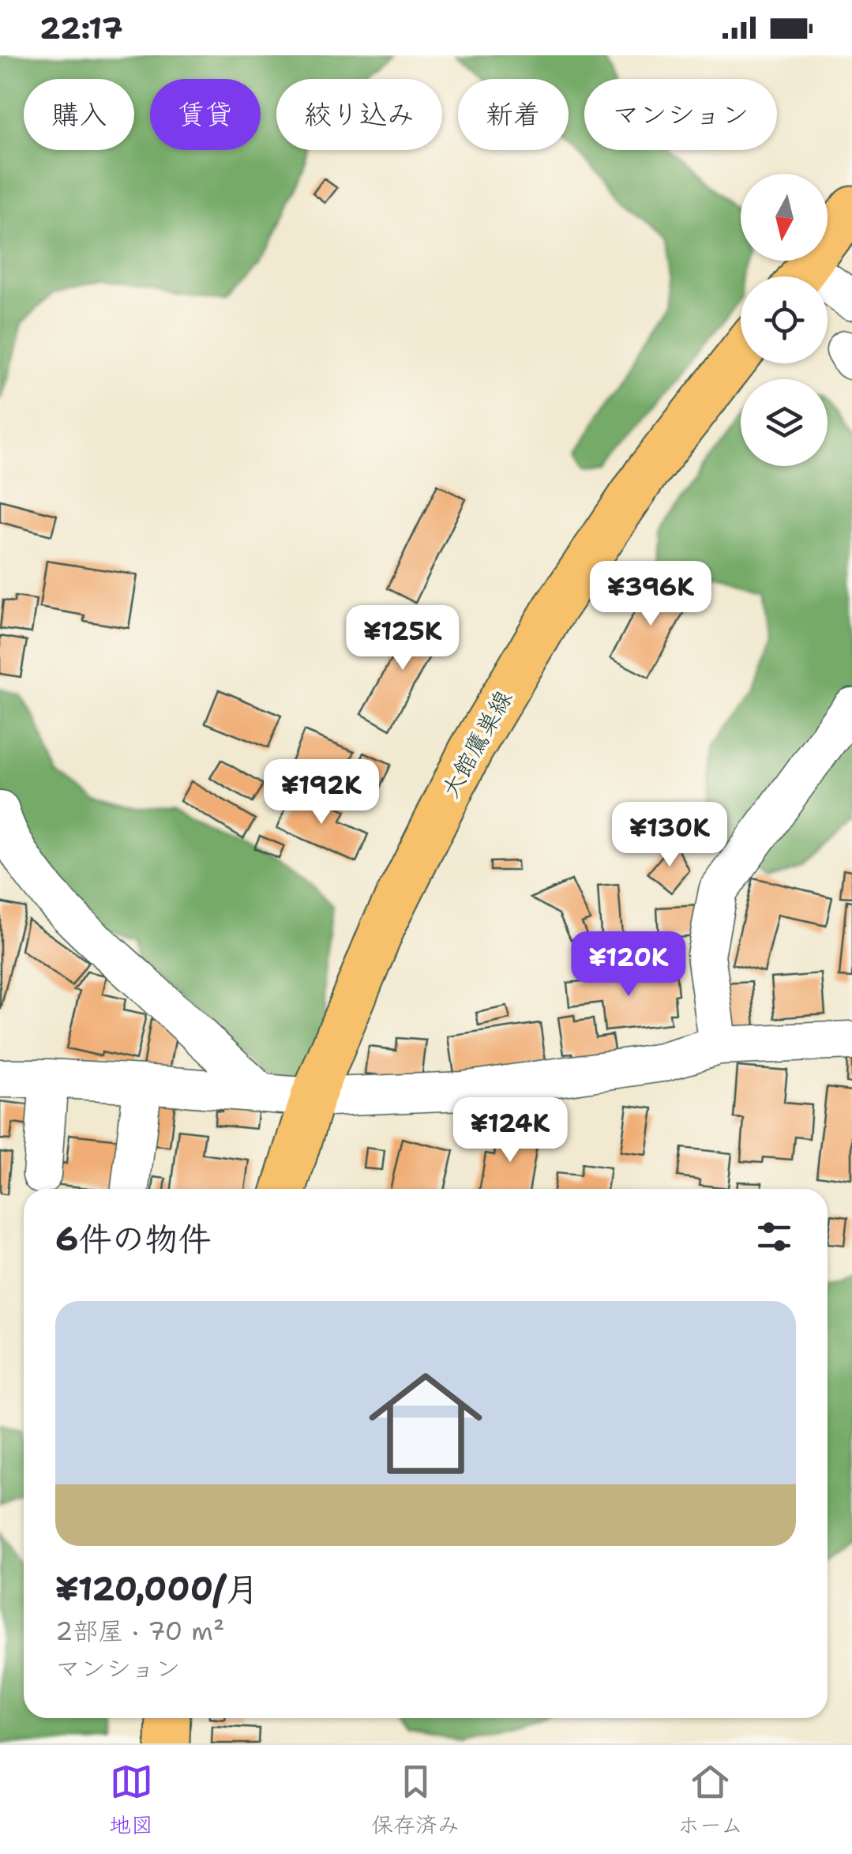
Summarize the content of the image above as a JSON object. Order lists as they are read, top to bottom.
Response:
{
  "streets": {
    "main road": ["大館鷹巣線"]
  },
  "north": "bottom",
  "page": {
    "status": "22:17",
    "chip": [
      "購入",
      "賃貸",
      "絞り込み",
      "新着",
      "マンション"
    ],
    "price": [
      "¥396K",
      "¥125K",
      "¥192K",
      "¥130K",
      "¥120K",
      "¥124K"
    ],
    "heading": "6件の物件",
    "list": [
      {
        "name": "¥120,000/月",
        "note": "2部屋 · 70 m² · マンション"
      }
    ],
    "tabs": ["地図", "保存済み", "ホーム"]
  }
}
